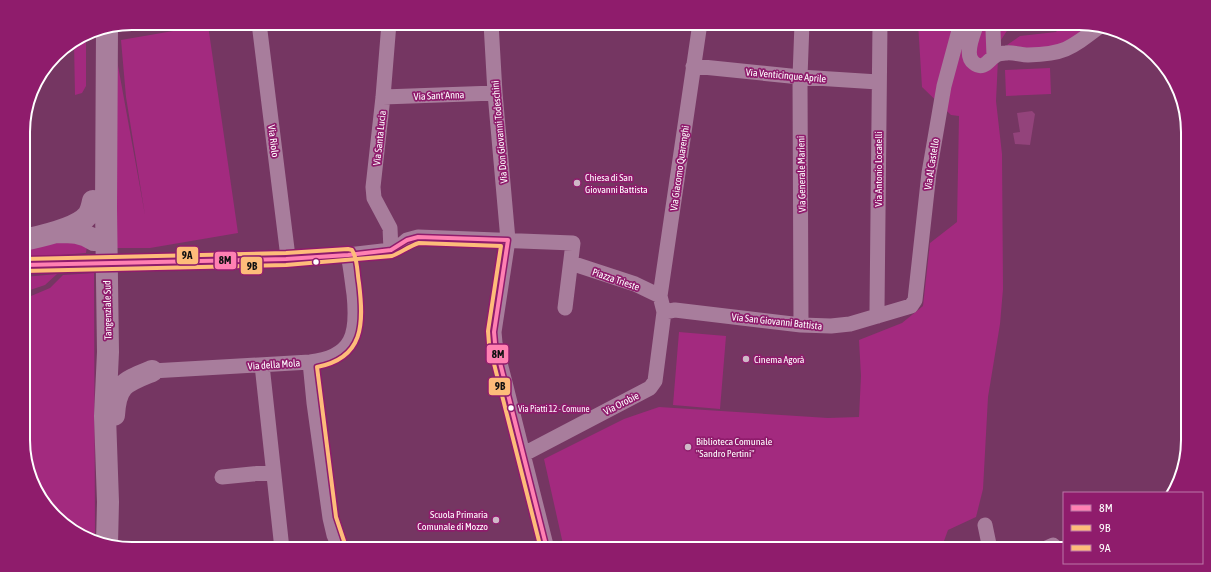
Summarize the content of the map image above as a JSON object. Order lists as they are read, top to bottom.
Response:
{
  "streets": {
    "highway": ["Tangenziale Sud"],
    "street": [
      "Via Venticinque Aprile",
      "Via Sant'Anna",
      "Via Don Giovanni Todeschini",
      "Via Santa Lucia",
      "Via Riolo",
      "Via Al Castello",
      "Via Giacomo Quarenghi",
      "Via Antonio Locatelli",
      "Via Generale Marieni",
      "Piazza Trieste",
      "Via San Giovanni Battista",
      "Via della Mola",
      "Via Orobie"
    ]
  },
  "crossings": [
    ["Via Venticinque Aprile", "Via Giacomo Quarenghi"],
    ["Via Venticinque Aprile", "Via Antonio Locatelli"],
    ["Via Venticinque Aprile", "Via Generale Marieni"],
    ["Via Sant'Anna", "Via Don Giovanni Todeschini"],
    ["Via Sant'Anna", "Via Santa Lucia"],
    ["Via Don Giovanni Todeschini", "Via Orobie"],
    ["Via Al Castello", "Via San Giovanni Battista"],
    ["Via Giacomo Quarenghi", "Piazza Trieste"],
    ["Via Giacomo Quarenghi", "Via San Giovanni Battista"],
    ["Via Giacomo Quarenghi", "Via Orobie"],
    ["Via Antonio Locatelli", "Via San Giovanni Battista"],
    ["Via Generale Marieni", "Via San Giovanni Battista"],
    ["Via San Giovanni Battista", "Via Orobie"]
  ],
  "places": [
    "Chiesa di San Giovanni Battista",
    "Cinema Agorà",
    "Via Piatti 12 - Comune",
    "Biblioteca Comunale \"Sandro Pertini\"",
    "Scuola Primaria Comunale di Mozzo"
  ],
  "lines": ["transit line 8M", "transit line 9B", "transit line 9A"],
  "legend": ["8M", "9B", "9A"]
}
